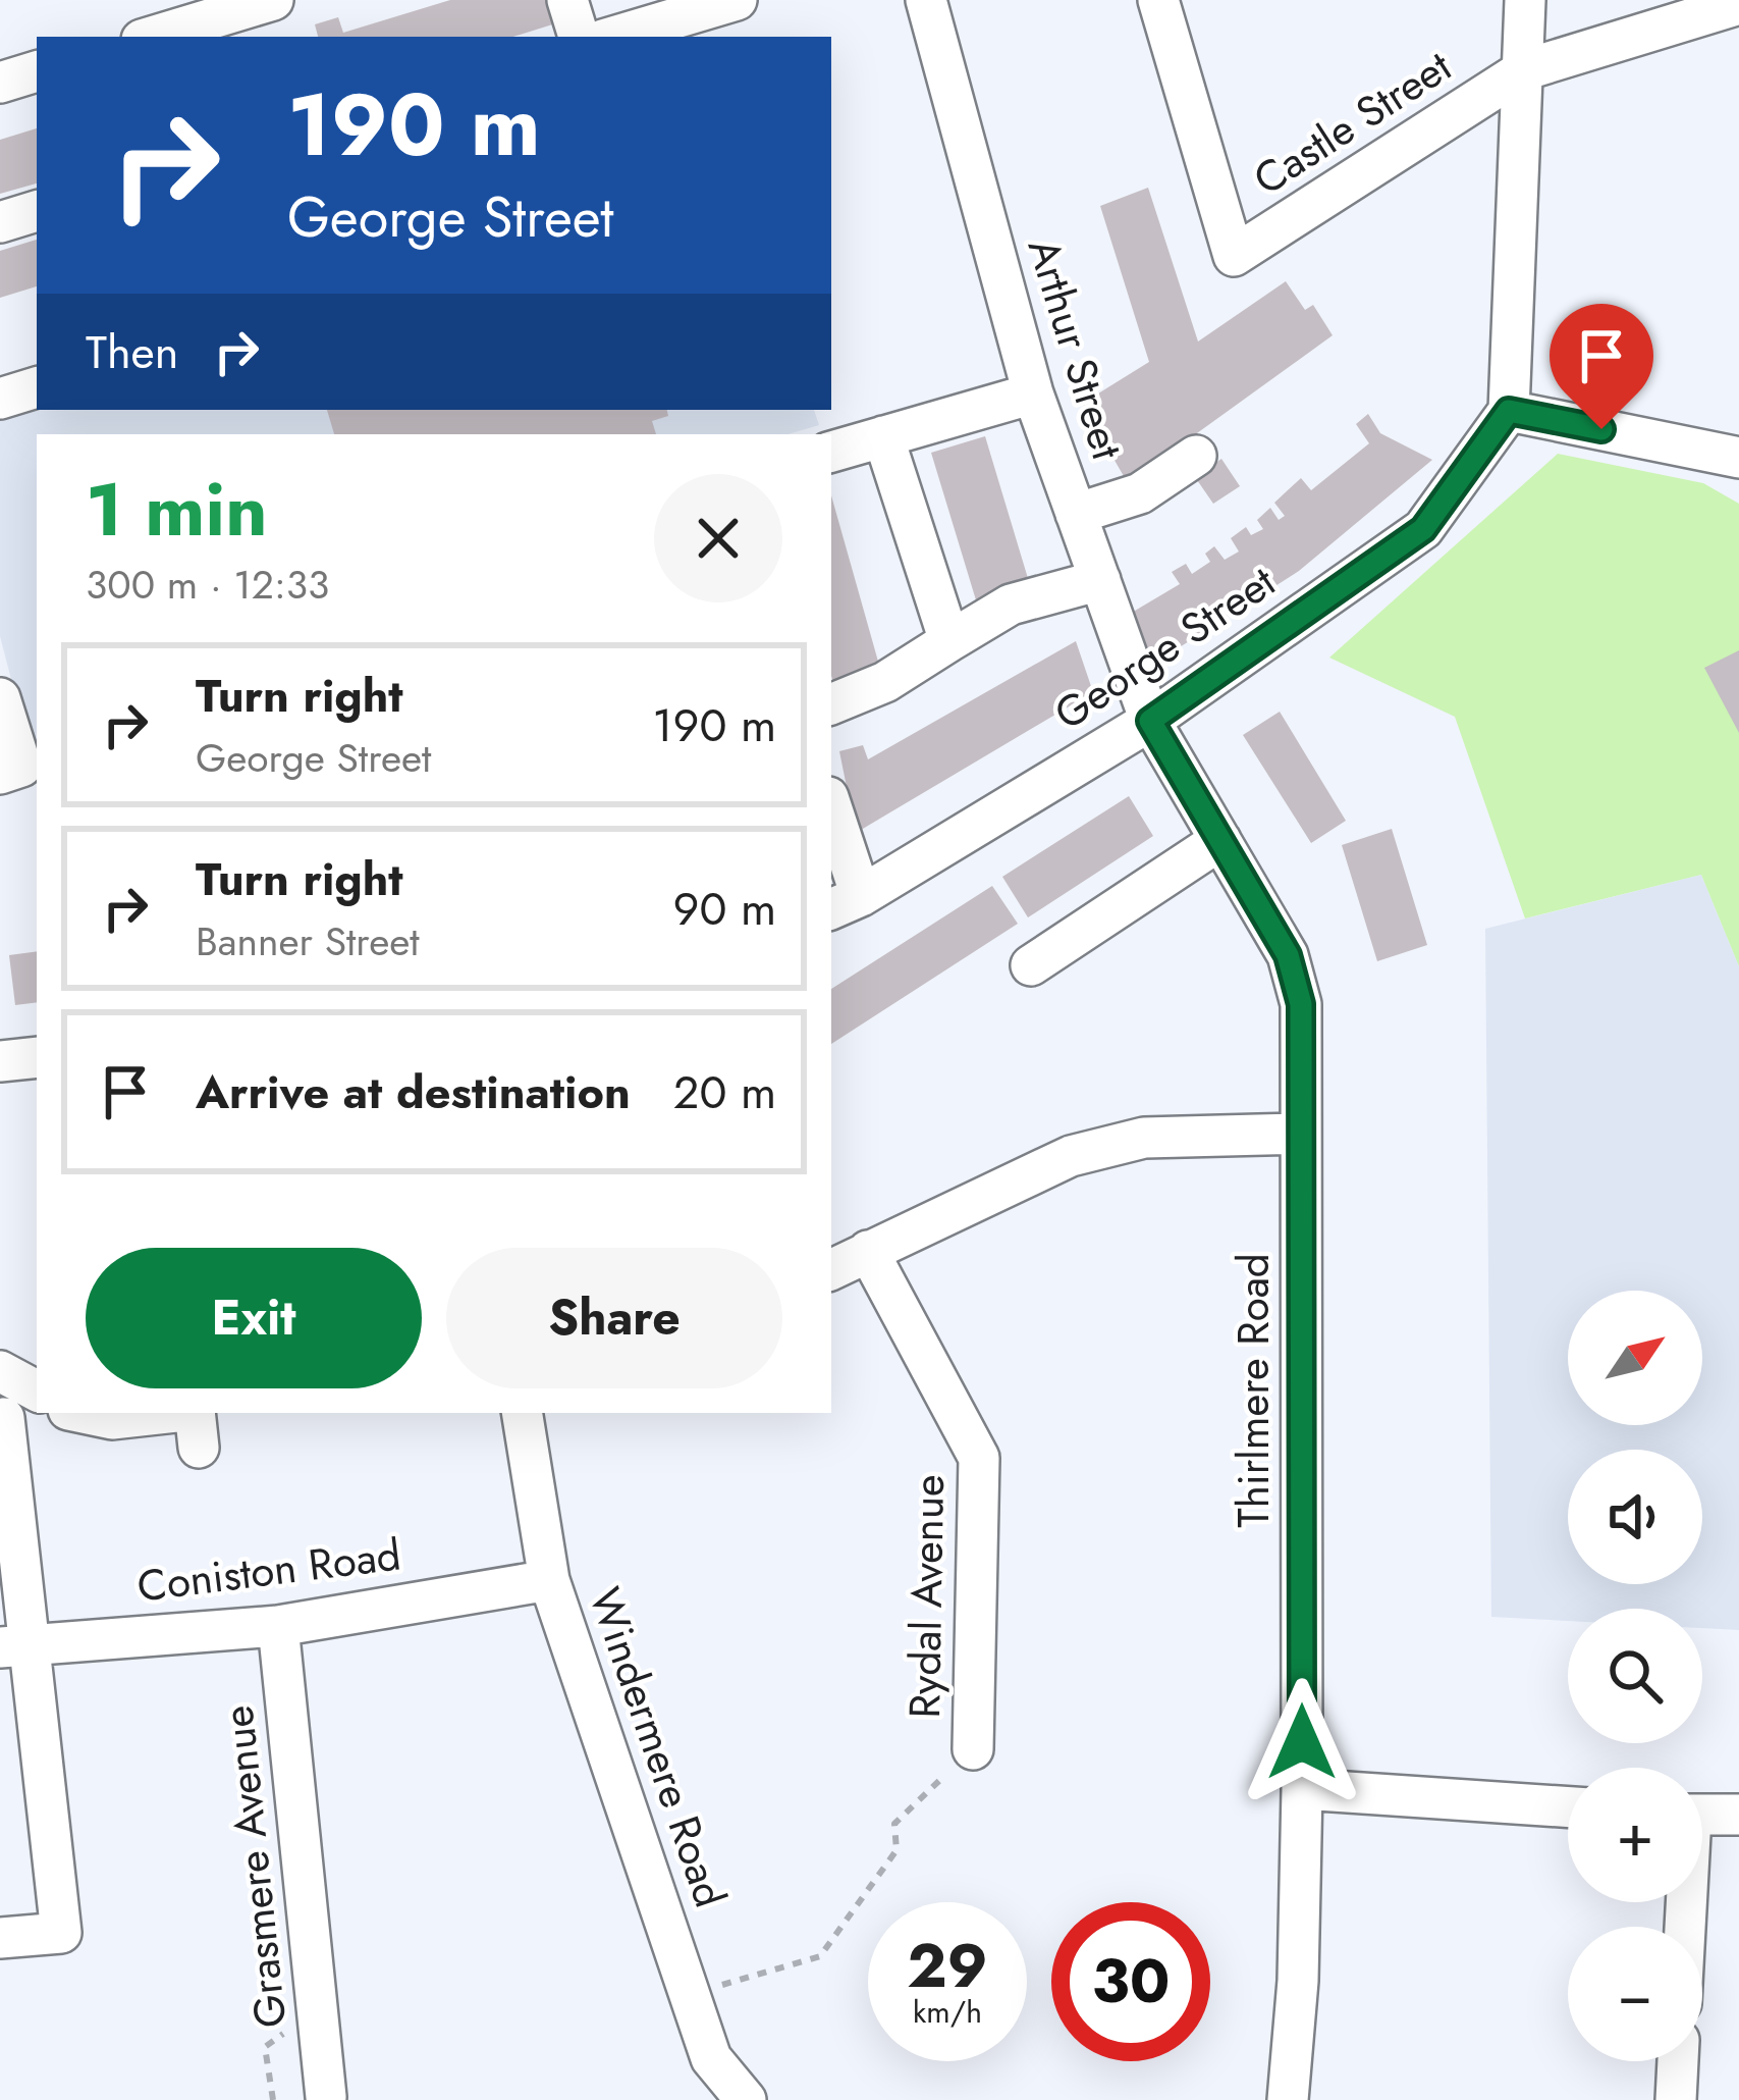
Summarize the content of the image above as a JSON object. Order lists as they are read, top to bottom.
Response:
{
  "streets": {
    "street": [
      "Castle Street",
      "Arthur Street",
      "George Street",
      "Thirlmere Road",
      "Coniston Road",
      "Rydal Avenue",
      "Windermere Road",
      "Grasmere Avenue"
    ]
  },
  "crossings": [
    ["Arthur Street", "George Street"],
    ["Arthur Street", "Thirlmere Road"],
    ["George Street", "Thirlmere Road"],
    ["Coniston Road", "Windermere Road"],
    ["Coniston Road", "Grasmere Avenue"]
  ],
  "north": "top right",
  "page": {
    "turn": ["190 m", "George Street"],
    "then": "Then",
    "heading": ["1 min", "300 m · 12:33"],
    "list": [
      {
        "name": "Turn right",
        "note": "George Street",
        "value": "190 m"
      },
      {
        "name": "Turn right",
        "note": "Banner Street",
        "value": "90 m"
      },
      {
        "name": "Arrive at destination",
        "value": "20 m"
      }
    ],
    "buttons": ["Exit", "Share"],
    "map_buttons": ["+", "−"],
    "speed": "29 km/h",
    "limit": "30"
  }
}
